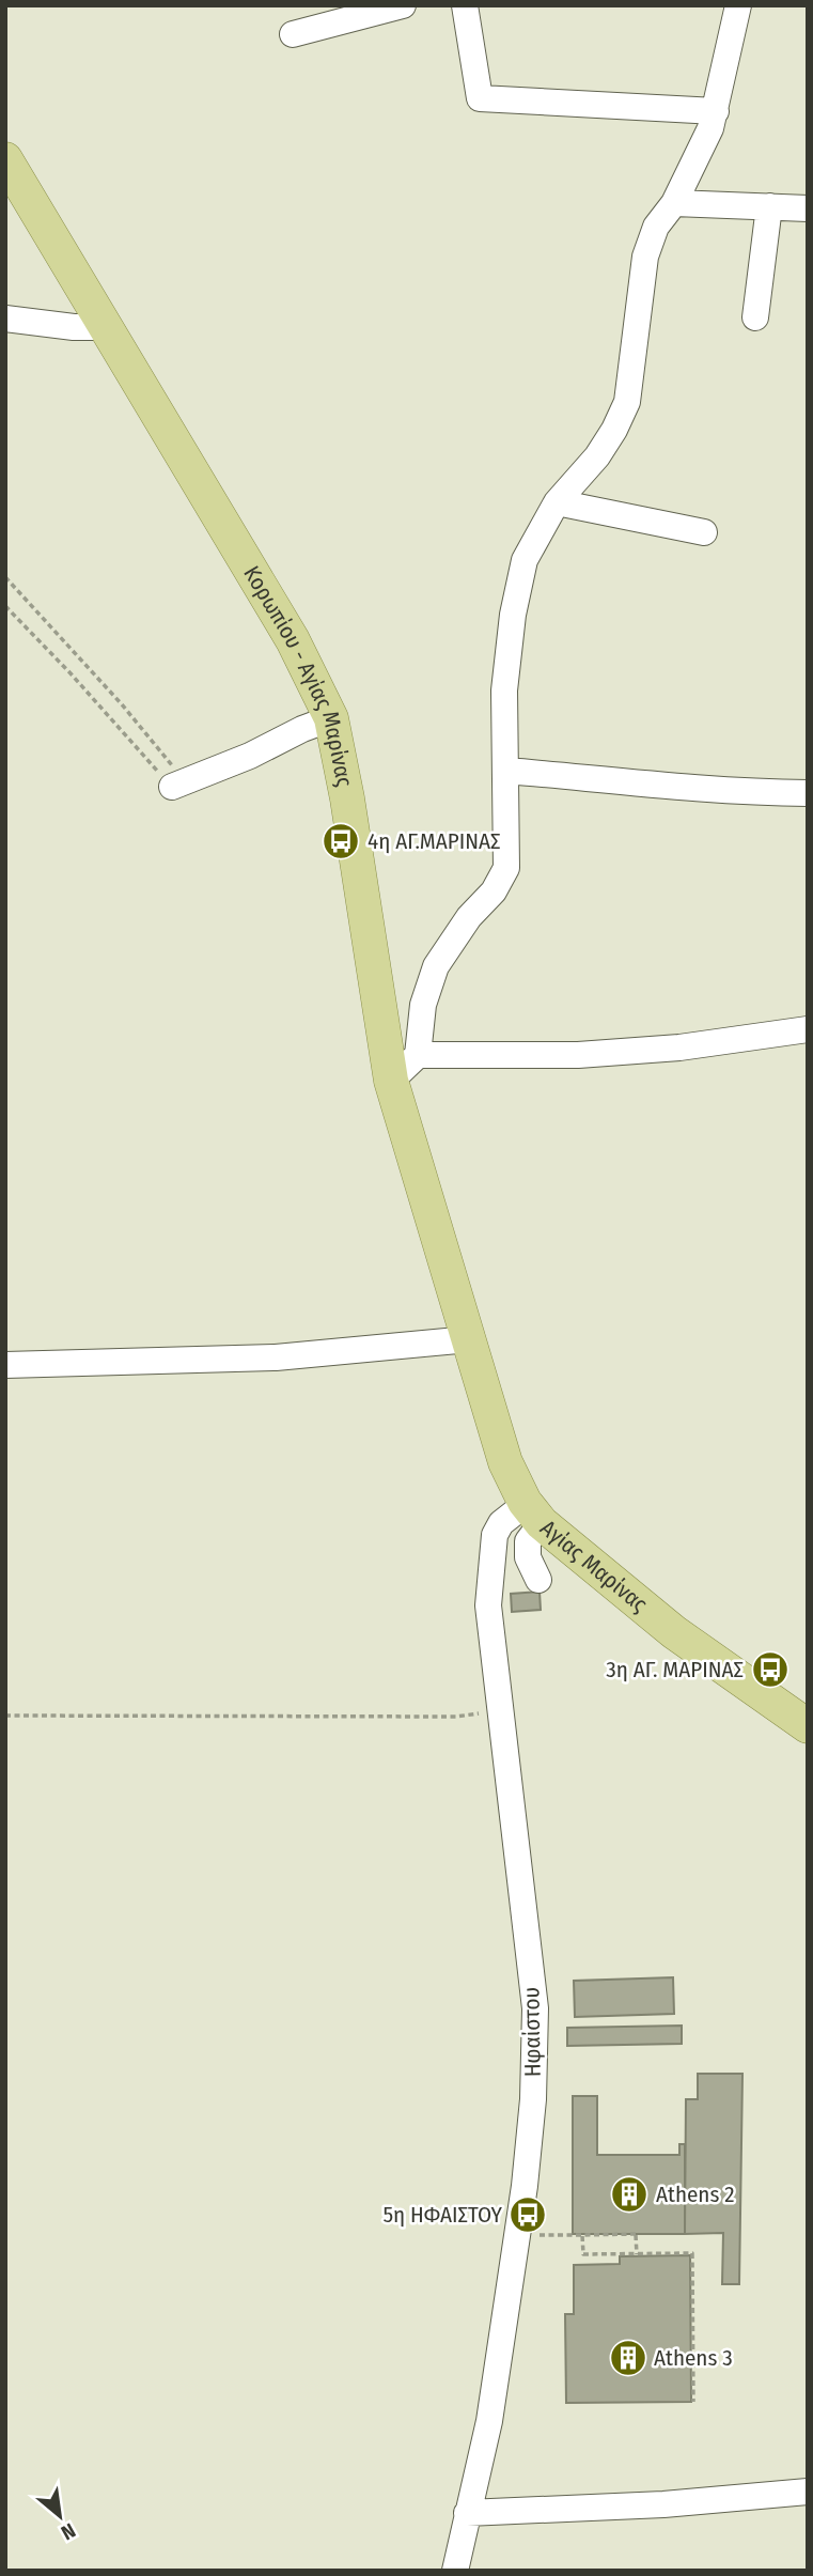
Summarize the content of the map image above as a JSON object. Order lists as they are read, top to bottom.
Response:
{
  "streets": {
    "main road": ["Κορωπίου - Αγίας Μαρίνας", "Αγίας Μαρίνας"],
    "street": ["Ηφαίστου"]
  },
  "crossings": [
    ["Κορωπίου - Αγίας Μαρίνας", "Αγίας Μαρίνας"],
    ["Αγίας Μαρίνας", "Ηφαίστου"]
  ],
  "places": {
    "bus stop": ["4η ΑΓ.ΜΑΡΙΝΑΣ", "3η ΑΓ. ΜΑΡΙΝΑΣ", "5η ΗΦΑΙΣΤΟΥ"],
    "building": ["Athens 2", "Athens 3"]
  },
  "north": "bottom right"
}
